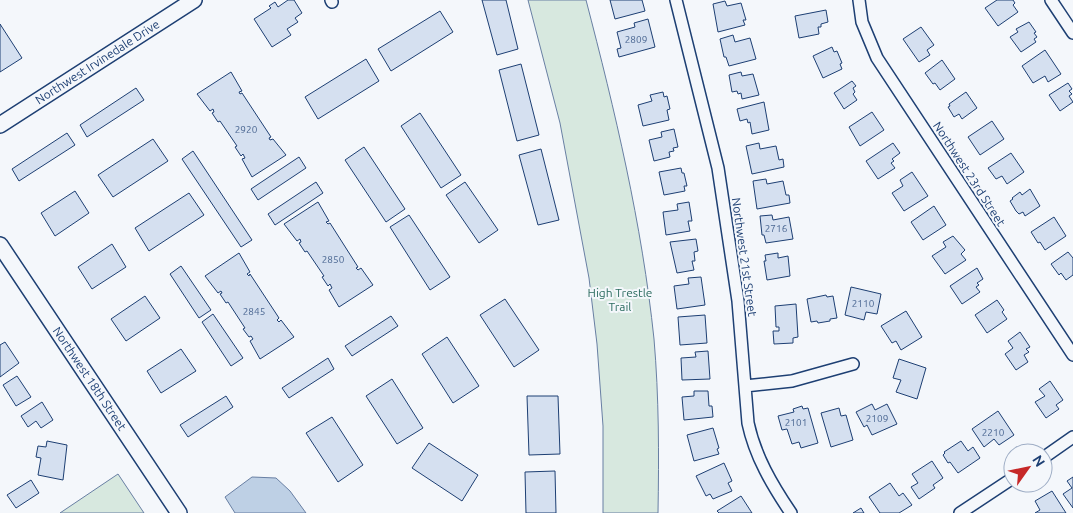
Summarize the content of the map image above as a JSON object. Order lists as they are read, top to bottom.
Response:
{
  "streets": {
    "main road": ["Northwest Irvinedale Drive", "Northwest 18th Street"],
    "street": ["Northwest 23rd Street", "Northwest 21st Street"]
  },
  "parks": ["High Trestle Trail"],
  "house_numbers": [
    "2809",
    "2920",
    "2716",
    "2850",
    "2110",
    "2845",
    "2109",
    "2101",
    "2210"
  ],
  "north": "top right"
}
